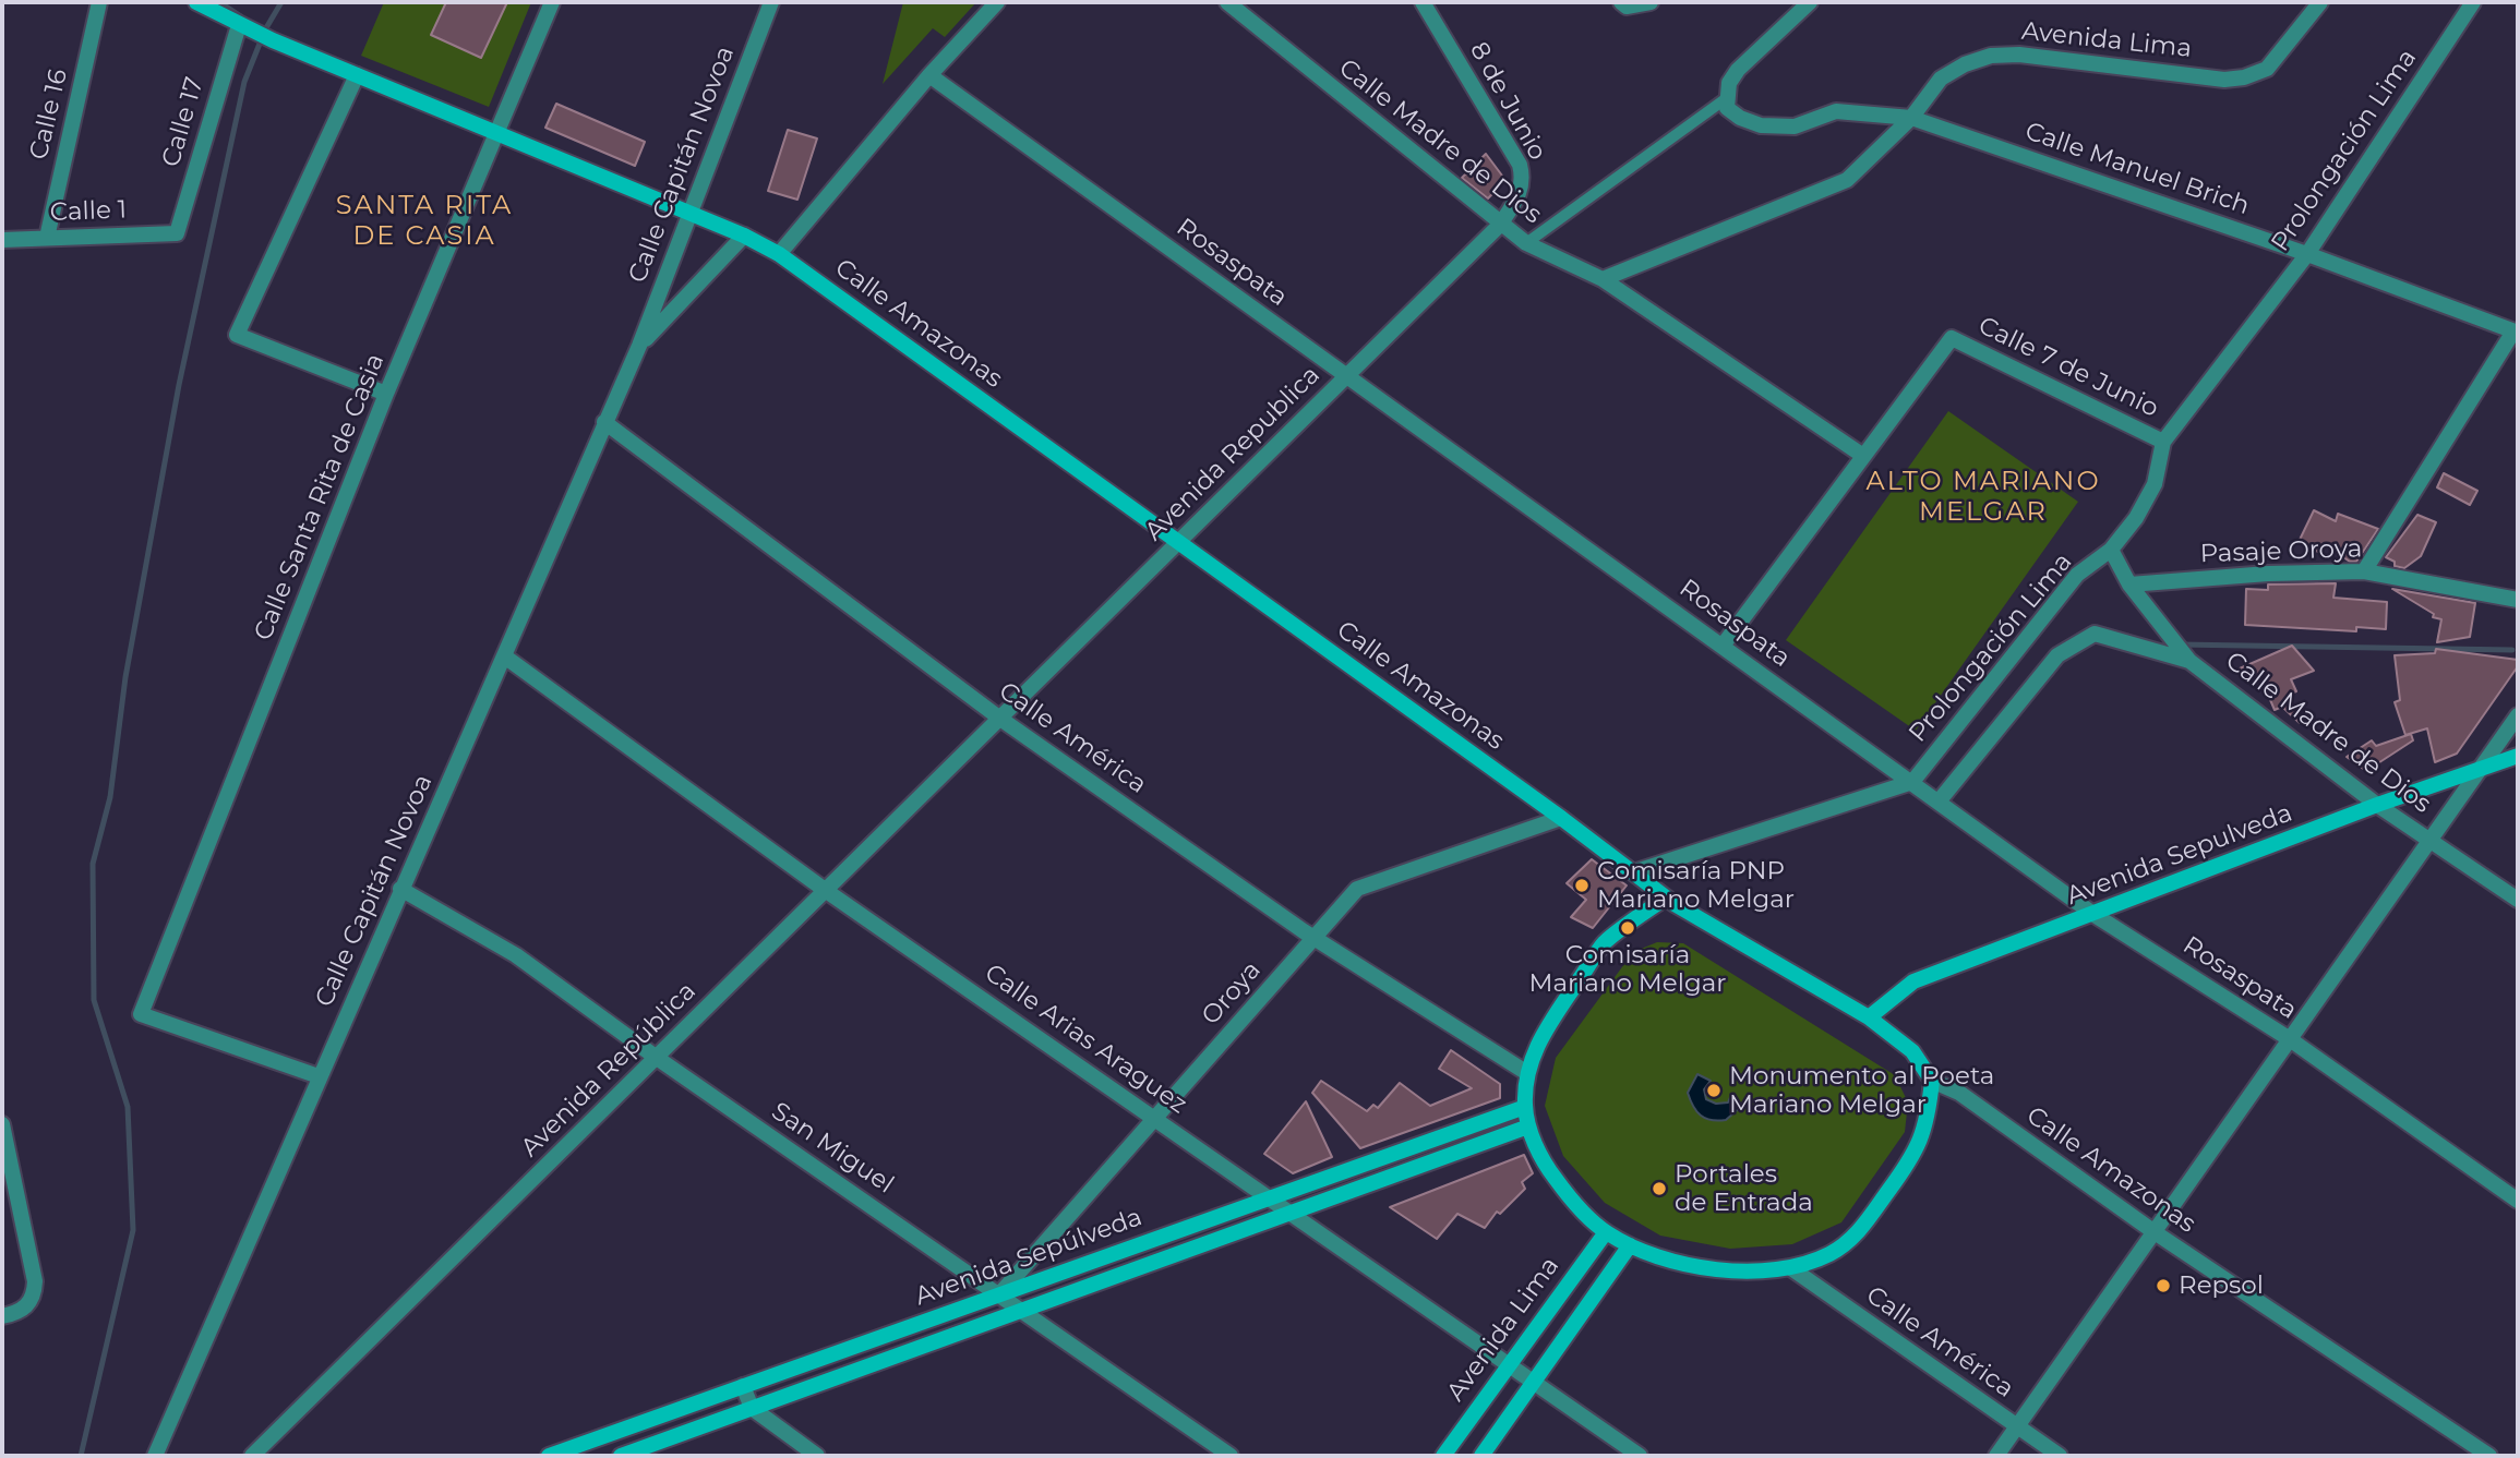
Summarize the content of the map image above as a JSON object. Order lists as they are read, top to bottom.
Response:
{
  "streets": {
    "street": [
      "Avenida Lima",
      "8 de Junio",
      "Calle 16",
      "Calle 17",
      "Calle Madre de Dios",
      "Prolongación Lima",
      "Calle Capitán Novoa",
      "Calle Manuel Brich",
      "Calle 1",
      "Rosaspata",
      "Calle Amazonas",
      "Calle 7 de Junio",
      "Avenida Republica",
      "Calle Santa Rita de Casia",
      "Pasaje Oroya",
      "Calle América",
      "Avenida Sepulveda",
      "Oroya",
      "Calle Arias Araguez",
      "Avenida República",
      "San Miguel",
      "Avenida Sepúlveda"
    ]
  },
  "crossings": [
    ["Avenida Lima", "Calle Madre de Dios"],
    ["Avenida Lima", "Calle Manuel Brich"],
    ["Avenida Lima", "Calle Arias Araguez"],
    ["8 de Junio", "Calle Madre de Dios"],
    ["8 de Junio", "Avenida Republica"],
    ["Calle 16", "Calle 1"],
    ["Calle 17", "Calle 1"],
    ["Calle 17", "Calle Amazonas"],
    ["Calle Madre de Dios", "Calle 7 de Junio"],
    ["Calle Madre de Dios", "Avenida Republica"],
    ["Calle Madre de Dios", "Pasaje Oroya"],
    ["Calle Madre de Dios", "Avenida Sepulveda"],
    ["Prolongación Lima", "Calle Manuel Brich"],
    ["Prolongación Lima", "Rosaspata"],
    ["Prolongación Lima", "Calle Amazonas"],
    ["Prolongación Lima", "Calle 7 de Junio"],
    ["Calle Capitán Novoa", "Calle Amazonas"],
    ["Calle Capitán Novoa", "Calle Santa Rita de Casia"],
    ["Calle Capitán Novoa", "Calle América"],
    ["Calle Capitán Novoa", "Calle Arias Araguez"],
    ["Calle Capitán Novoa", "San Miguel"],
    ["Rosaspata", "Avenida Republica"],
    ["Rosaspata", "Avenida Sepulveda"],
    ["Calle Amazonas", "Avenida Republica"],
    ["Calle Amazonas", "Calle Santa Rita de Casia"],
    ["Calle Amazonas", "Avenida Sepulveda"],
    ["Calle Amazonas", "Oroya"],
    ["Avenida Republica", "Calle América"],
    ["Avenida Republica", "Avenida República"],
    ["Calle América", "Oroya"],
    ["Calle América", "Avenida República"],
    ["Oroya", "Calle Arias Araguez"],
    ["Oroya", "San Miguel"],
    ["Oroya", "Avenida Sepúlveda"],
    ["Calle Arias Araguez", "Avenida República"],
    ["Calle Arias Araguez", "Avenida Sepúlveda"],
    ["Avenida República", "San Miguel"],
    ["San Miguel", "Avenida Sepúlveda"]
  ],
  "districts": ["SANTA RITA DE CASIA", "ALTO MARIANO MELGAR"],
  "places": [
    "Comisaría PNP Mariano Melgar",
    "Comisaría Mariano Melgar",
    "Monumento al Poeta Mariano Melgar",
    "Portales de Entrada",
    "Repsol"
  ]
}
